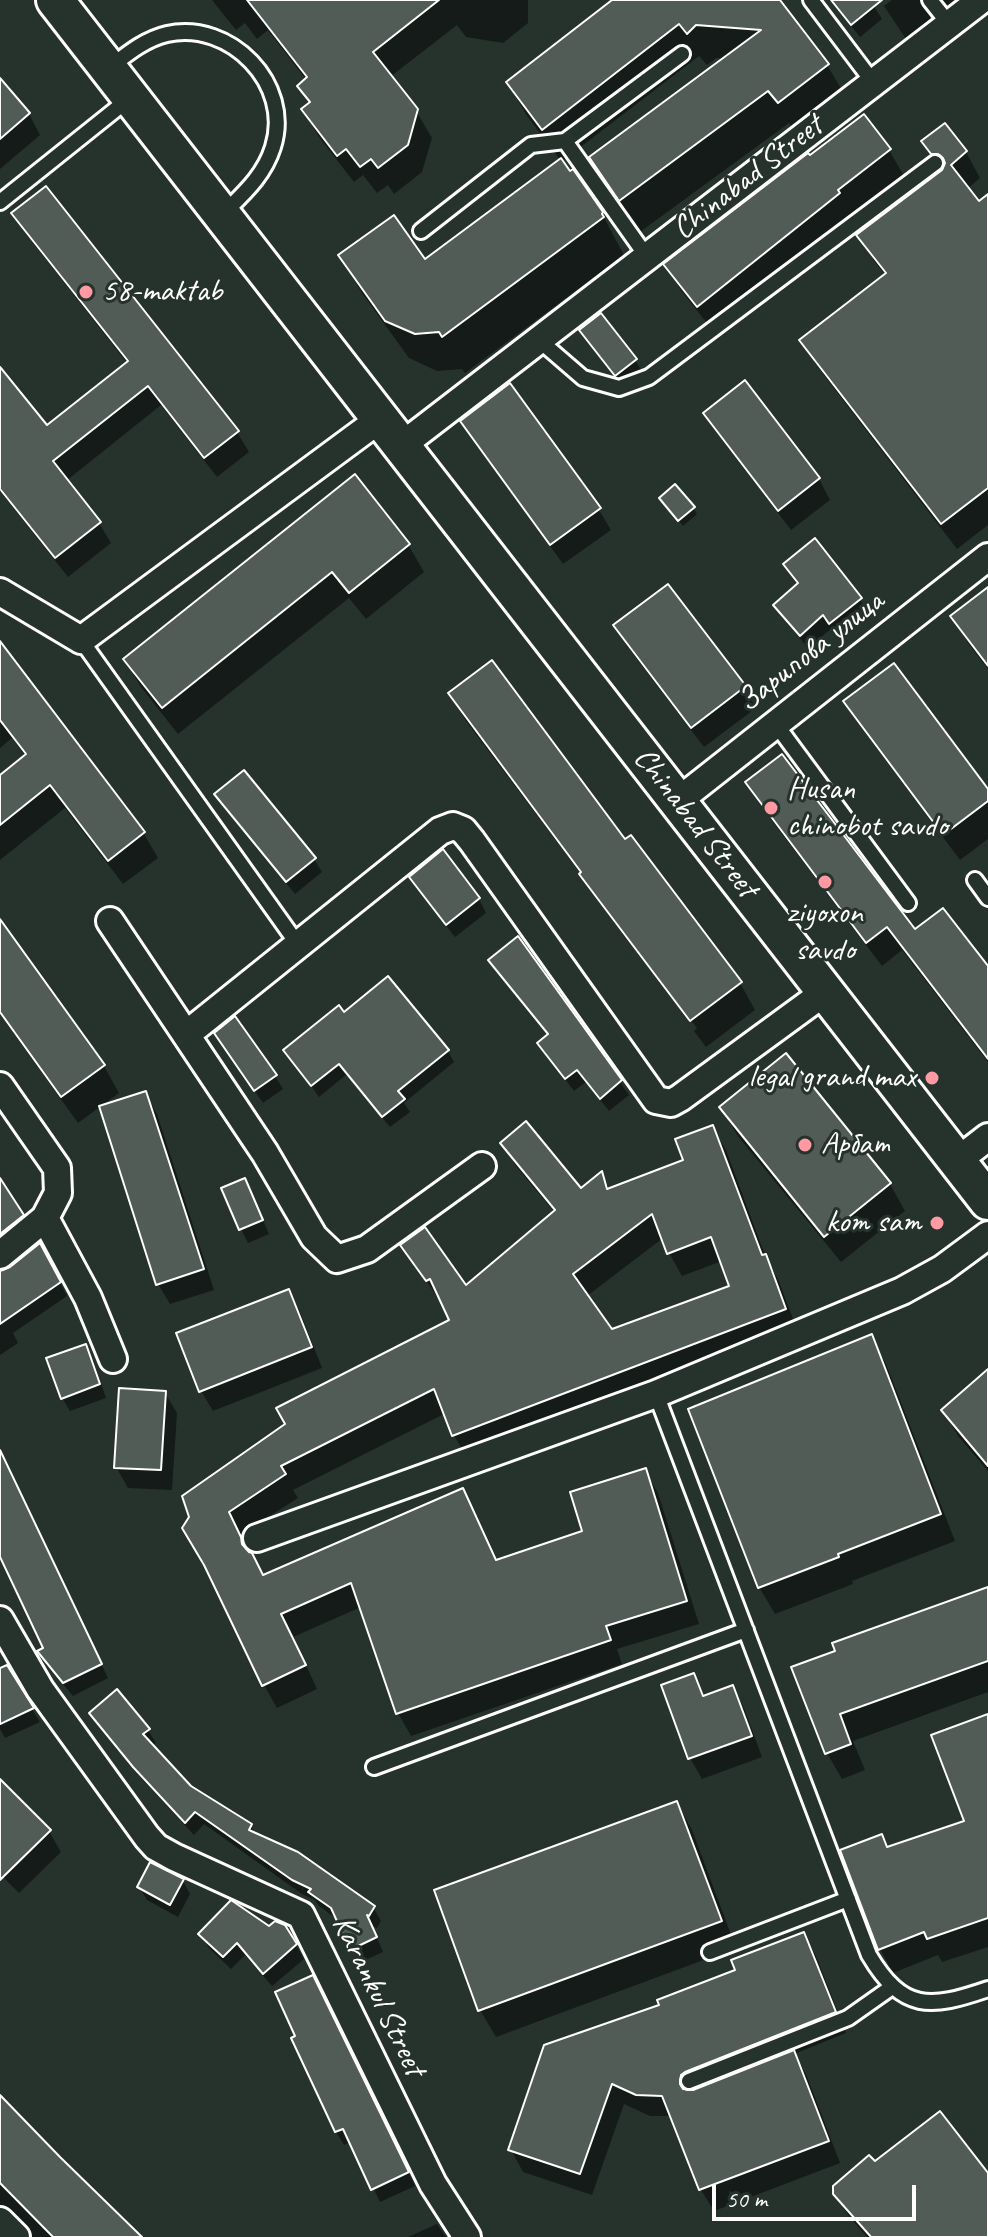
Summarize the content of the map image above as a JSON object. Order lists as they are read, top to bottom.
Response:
{
  "streets": {
    "main road": ["Chinabad Street"],
    "street": ["Зарипова улица", "Karankul Street"]
  },
  "crossings": [
    ["Chinabad Street", "Зарипова улица"]
  ],
  "places": [
    "58-maktab",
    "Husan chinobot savdo",
    "ziyoxon savdo",
    "legal grand max",
    "Арбат",
    "kom sam"
  ],
  "scale_bar": "50 m"
}
